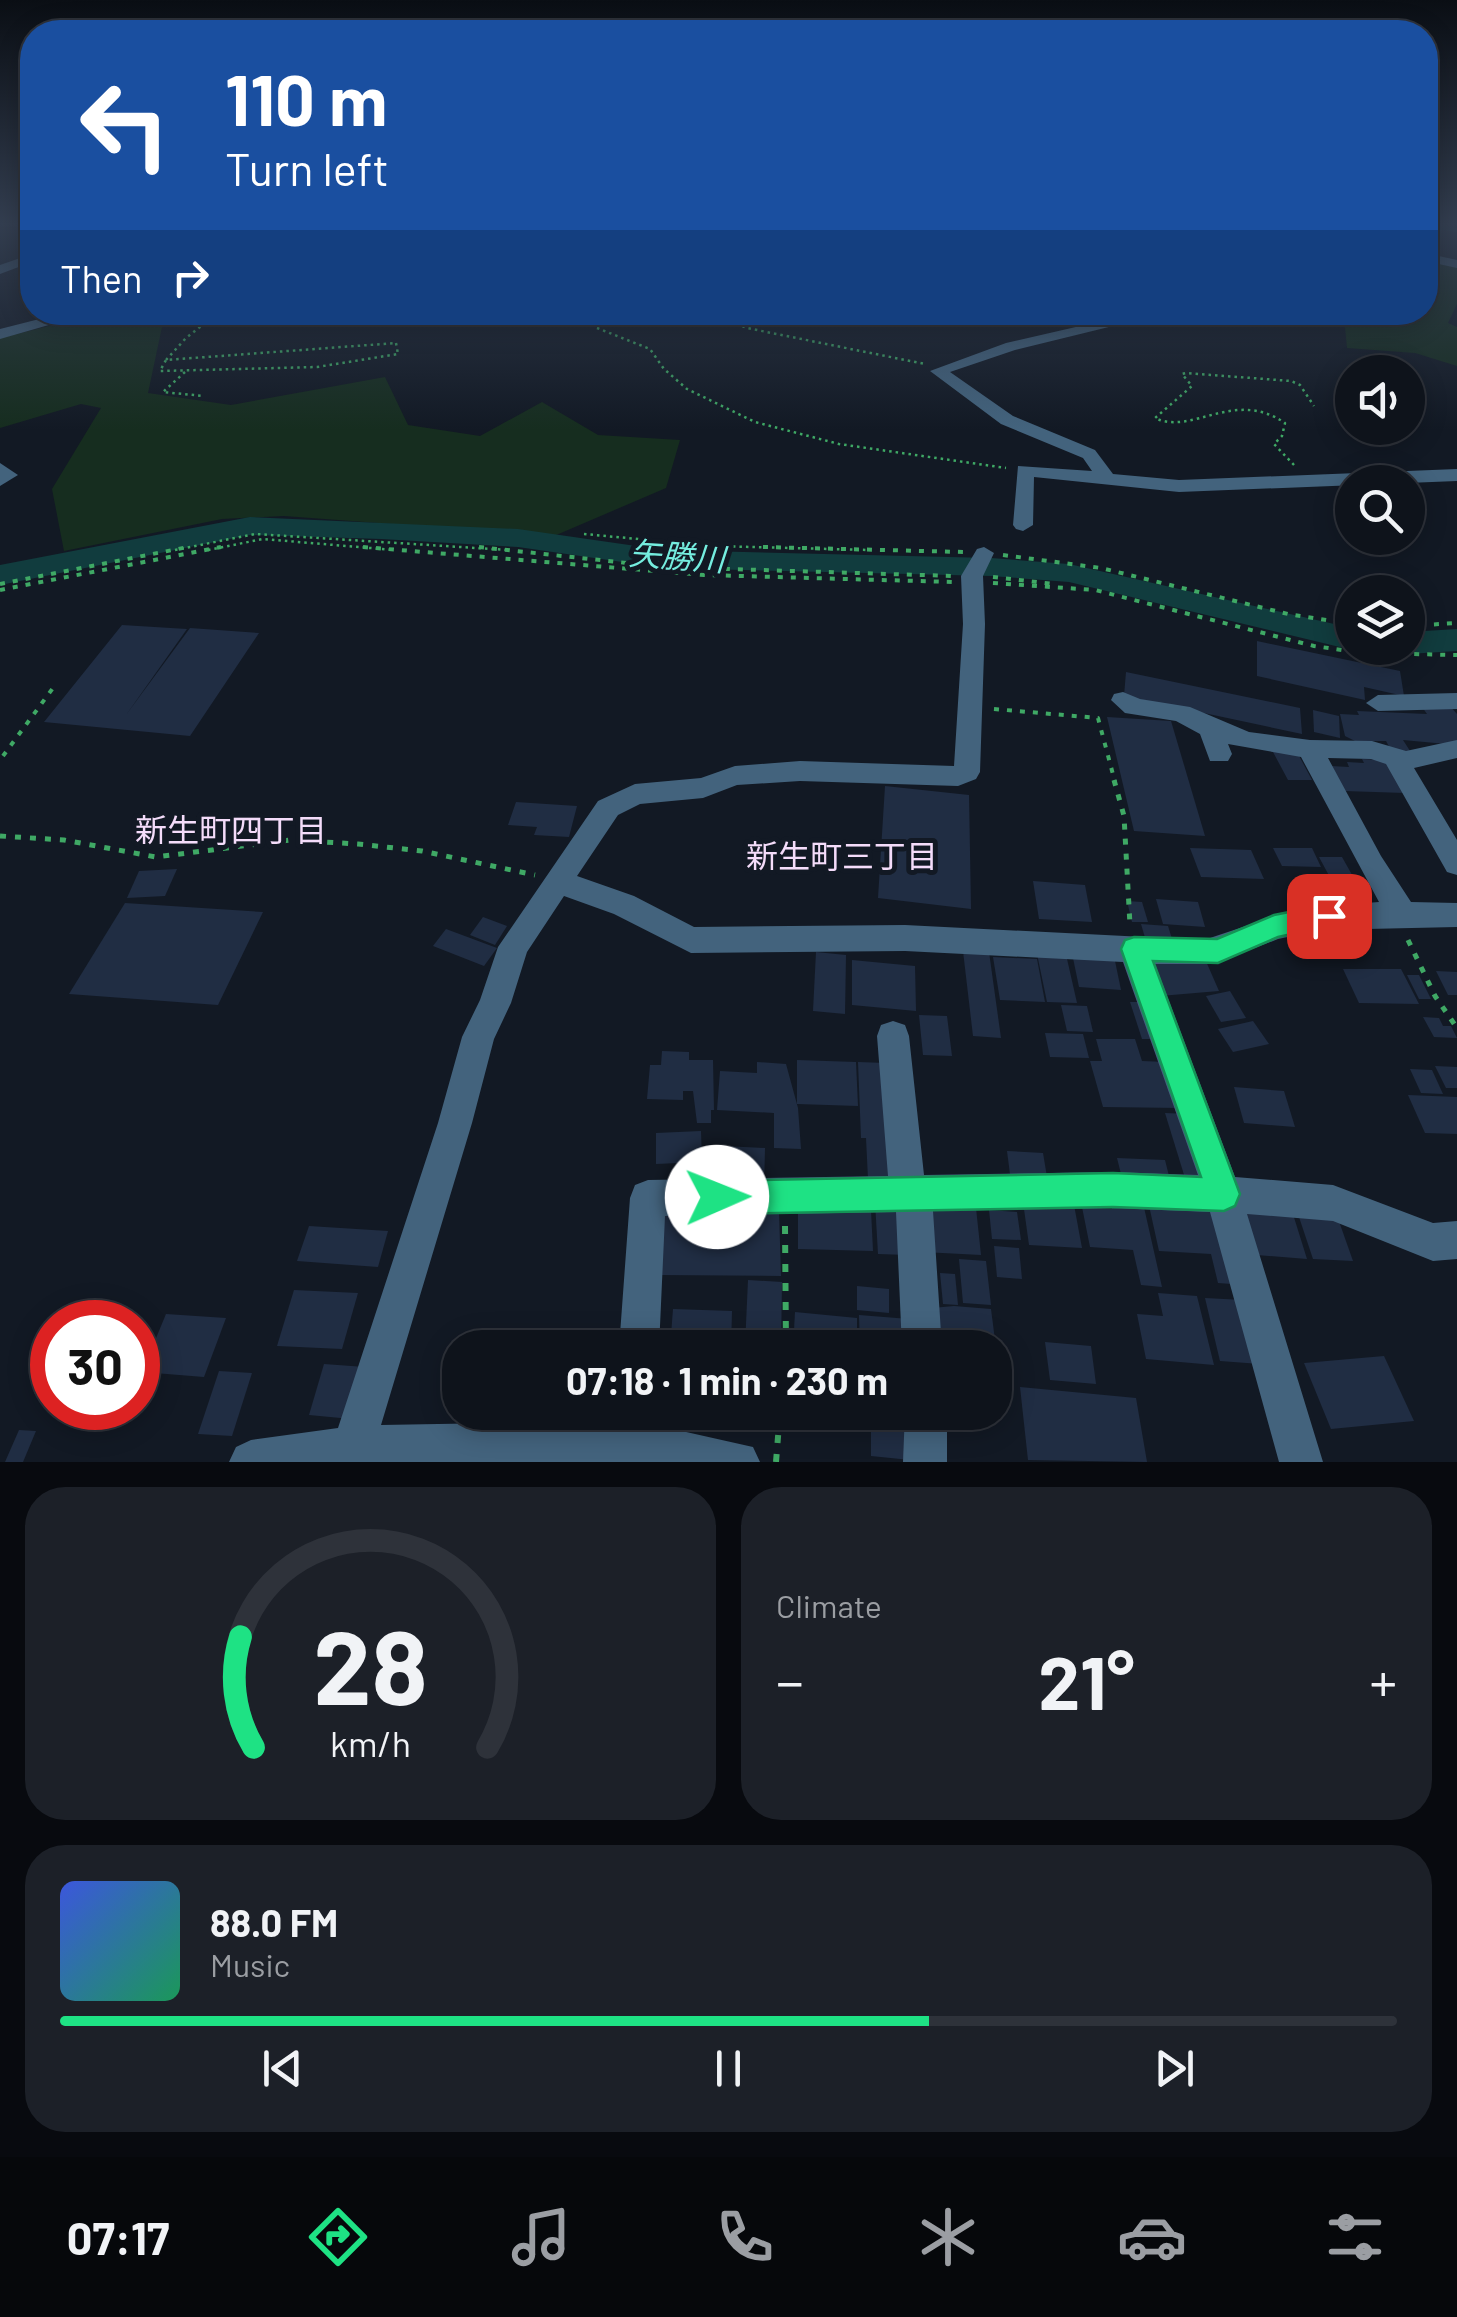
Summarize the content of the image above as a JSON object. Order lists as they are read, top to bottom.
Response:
{
  "districts": ["新生町四丁目", "新生町三丁目"],
  "water": ["矢勝川"],
  "page": {
    "turn": ["110 m", "Turn left"],
    "then": "Then",
    "limit": "30",
    "trip": "07:18 · 1 min · 230 m",
    "tile": "Climate",
    "heat": ["−", "21°", "+"],
    "song": ["88.0 FM", "Music"],
    "tabs": "07:17",
    "gauge": ["28", "km/h"]
  }
}
